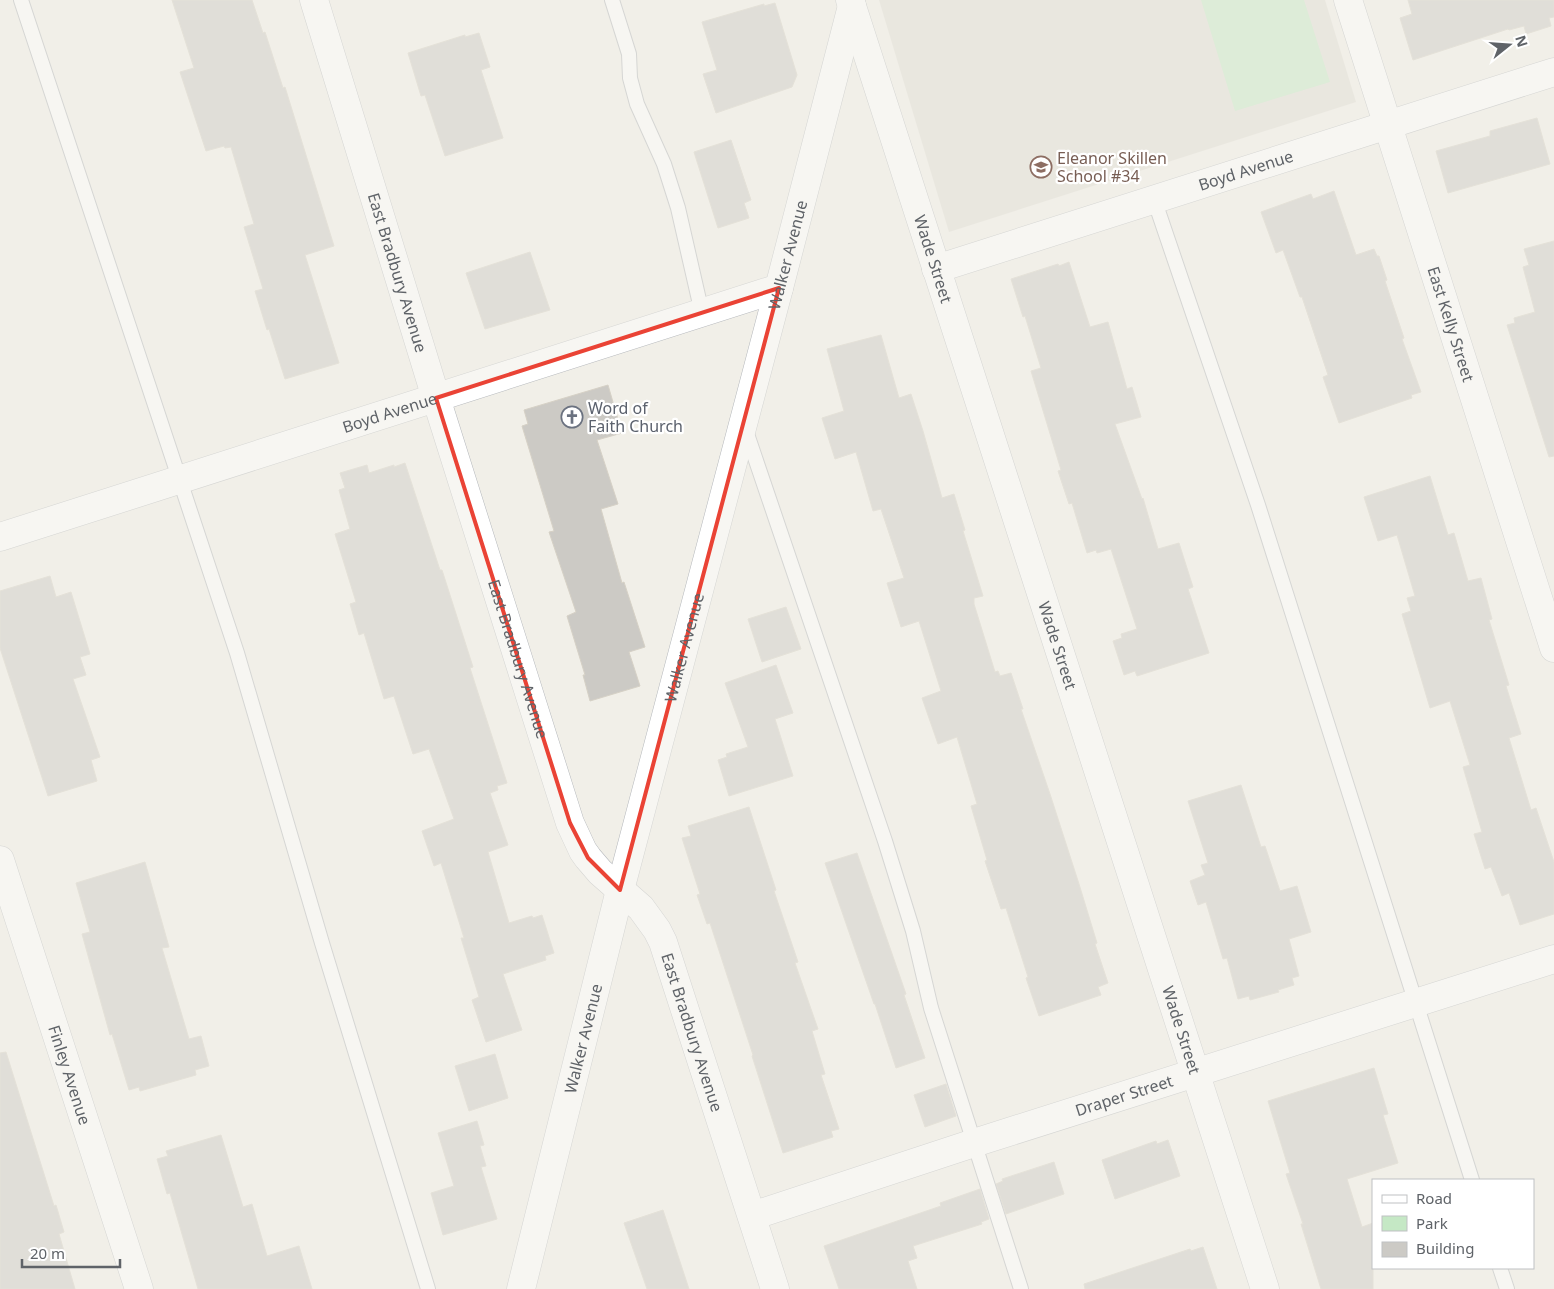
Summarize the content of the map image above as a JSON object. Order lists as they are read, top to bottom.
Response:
{
  "streets": {
    "street": [
      "Boyd Avenue",
      "Walker Avenue",
      "Wade Street",
      "East Bradbury Avenue",
      "East Kelly Street",
      "Finley Avenue",
      "Draper Street"
    ]
  },
  "crossings": [
    ["Boyd Avenue", "Walker Avenue"],
    ["Boyd Avenue", "Wade Street"],
    ["Boyd Avenue", "East Bradbury Avenue"],
    ["Boyd Avenue", "East Kelly Street"],
    ["Walker Avenue", "Wade Street"],
    ["Walker Avenue", "East Bradbury Avenue"],
    ["Wade Street", "Draper Street"],
    ["East Bradbury Avenue", "Draper Street"]
  ],
  "places": {
    "school or university": ["Eleanor Skillen School #34"],
    "church": ["Word of Faith Church"]
  },
  "legend": ["Road", "Park", "Building"],
  "scale_bar": "20 m",
  "north": "right"
}
